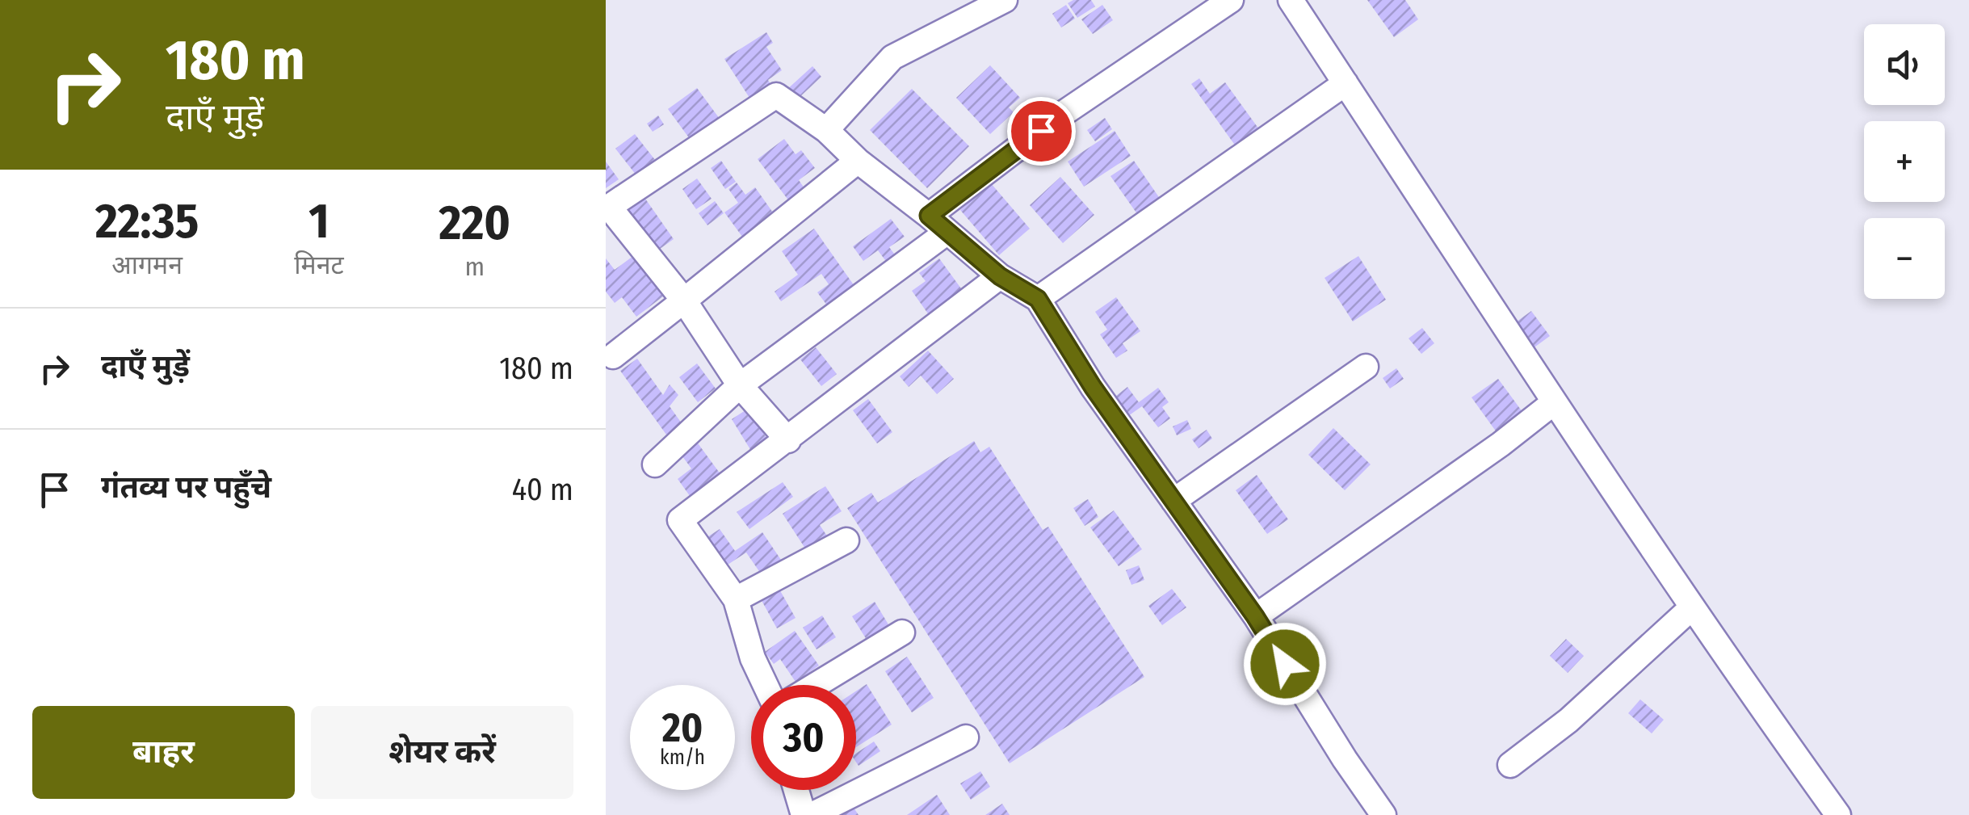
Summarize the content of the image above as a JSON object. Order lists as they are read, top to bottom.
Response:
{
  "page": {
    "turn": ["180 m", "दाएँ मुड़ें"],
    "map_buttons": ["+", "−"],
    "eta": [
      "22:35",
      "आगमन",
      "1",
      "मिनट",
      "220",
      "m"
    ],
    "list": [
      {
        "name": "दाएँ मुड़ें",
        "value": "180 m"
      },
      {
        "name": "गंतव्य पर पहुँचे",
        "value": "40 m"
      }
    ],
    "speed": "20 km/h",
    "limit": "30",
    "buttons": ["बाहर", "शेयर करें"]
  }
}
